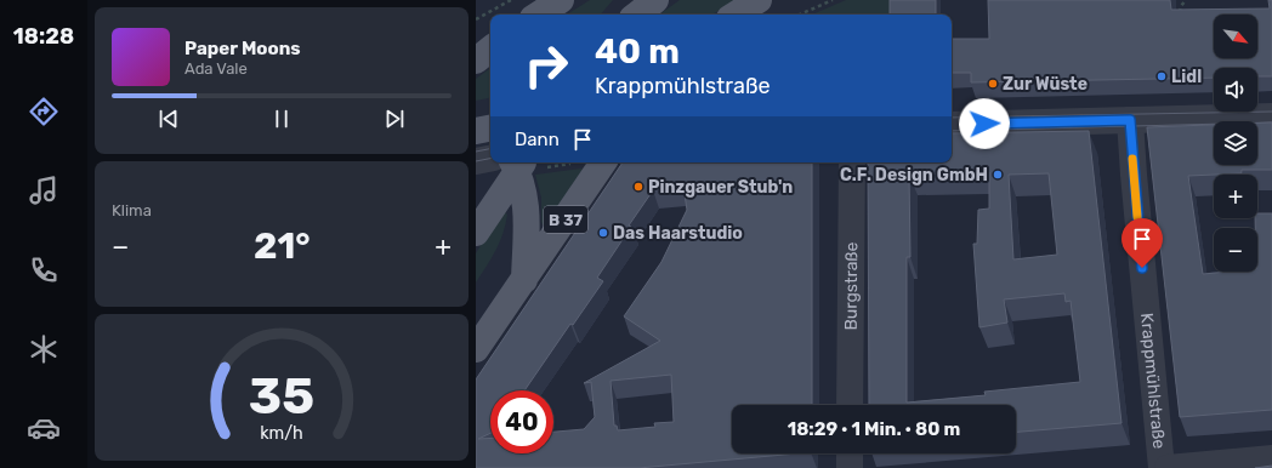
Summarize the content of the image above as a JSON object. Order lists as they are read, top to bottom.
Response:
{
  "streets": {
    "main road": ["B 37"],
    "street": ["Burgstraße", "Krappmühlstraße"]
  },
  "places": [
    "Lidl",
    "Zur Wüste",
    "C.F. Design GmbH",
    "Pinzgauer Stub'n",
    "Das Haarstudio"
  ],
  "north": "bottom right",
  "page": {
    "tabs": "18:28",
    "map_buttons": ["+", "−"],
    "turn": ["40 m", "Krappmühlstraße"],
    "song": ["Paper Moons", "Ada Vale"],
    "then": "Dann",
    "tile": "Klima",
    "heat": ["−", "21°", "+"],
    "limit": "40",
    "trip": "18:29 · 1 Min. · 80 m",
    "gauge": ["35", "km/h"]
  }
}
